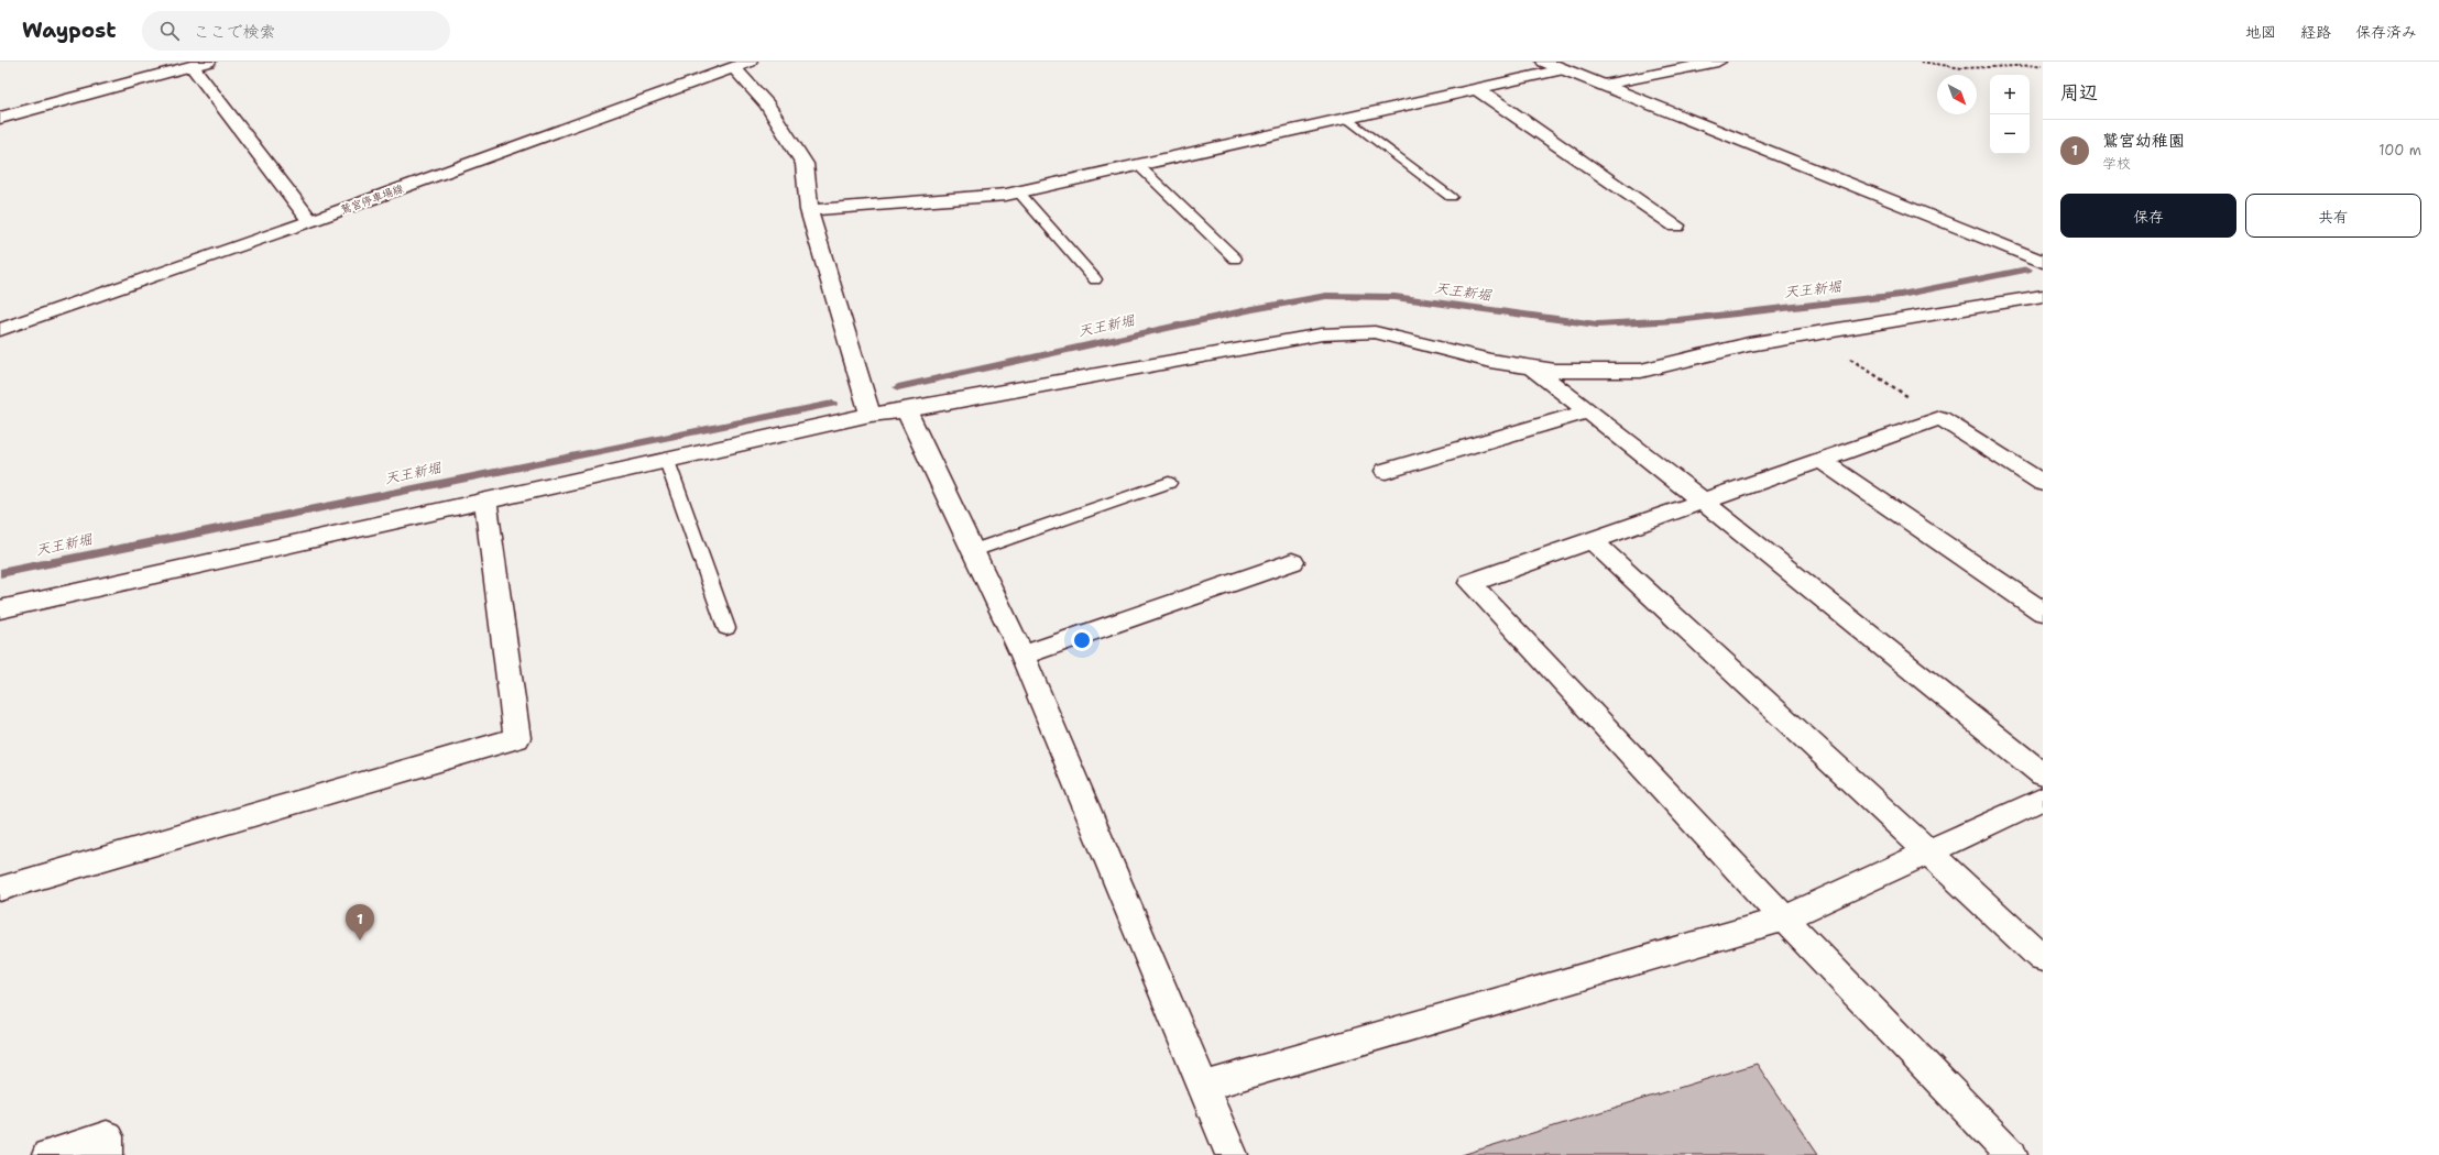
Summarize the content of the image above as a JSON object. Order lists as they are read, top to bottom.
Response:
{
  "streets": {
    "street": ["鷲宮停車場線"]
  },
  "water": ["天王新堀"],
  "north": "bottom right",
  "page": {
    "header": "Waypost",
    "search": "ここで検索",
    "nav": ["地図", "経路", "保存済み"],
    "heading": "周辺",
    "map_buttons": ["+", "−"],
    "list": [
      {
        "mark": "1",
        "name": "鷲宮幼稚園",
        "note": "学校",
        "value": "100 m"
      }
    ],
    "buttons": ["保存", "共有"],
    "pins": "1"
  }
}
